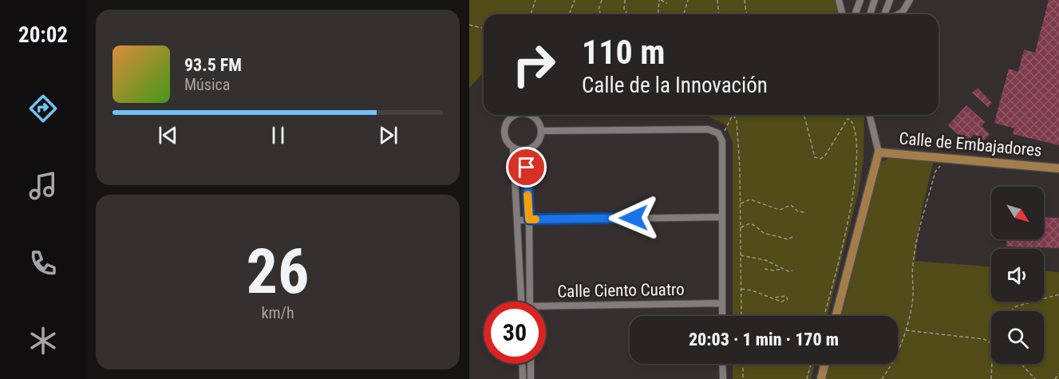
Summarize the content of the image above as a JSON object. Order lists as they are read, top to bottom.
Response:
{
  "streets": {
    "main road": ["Calle de Embajadores"],
    "street": ["Calle Ciento Cuatro"]
  },
  "north": "bottom right",
  "page": {
    "tabs": "20:02",
    "turn": ["110 m", "Calle de la Innovación"],
    "song": ["93.5 FM", "Música"],
    "tile": ["26", "km/h"],
    "limit": "30",
    "trip": "20:03 · 1 min · 170 m"
  }
}
